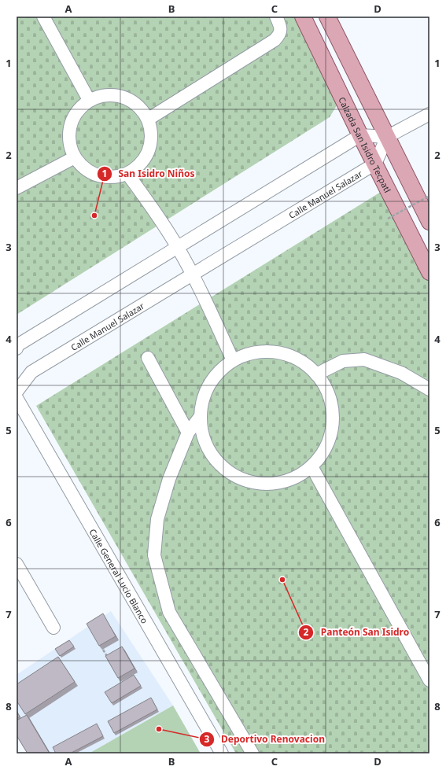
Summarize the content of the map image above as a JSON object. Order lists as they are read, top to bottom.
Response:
{
  "streets": {
    "main road": ["Calzada San Isidro Tecpatl"],
    "street": ["Calle Manuel Salazar", "Calle General Lucio Blanco"]
  },
  "crossings": [
    ["Calzada San Isidro Tecpatl", "Calle Manuel Salazar"]
  ],
  "places": ["San Isidro Niños", "Panteón San Isidro", "Deportivo Renovacion"],
  "grid": {
    "columns": [
      "A",
      "B",
      "C",
      "D"
    ],
    "rows": [
      "1",
      "2",
      "3",
      "4",
      "5",
      "6",
      "7",
      "8"
    ]
  }
}
